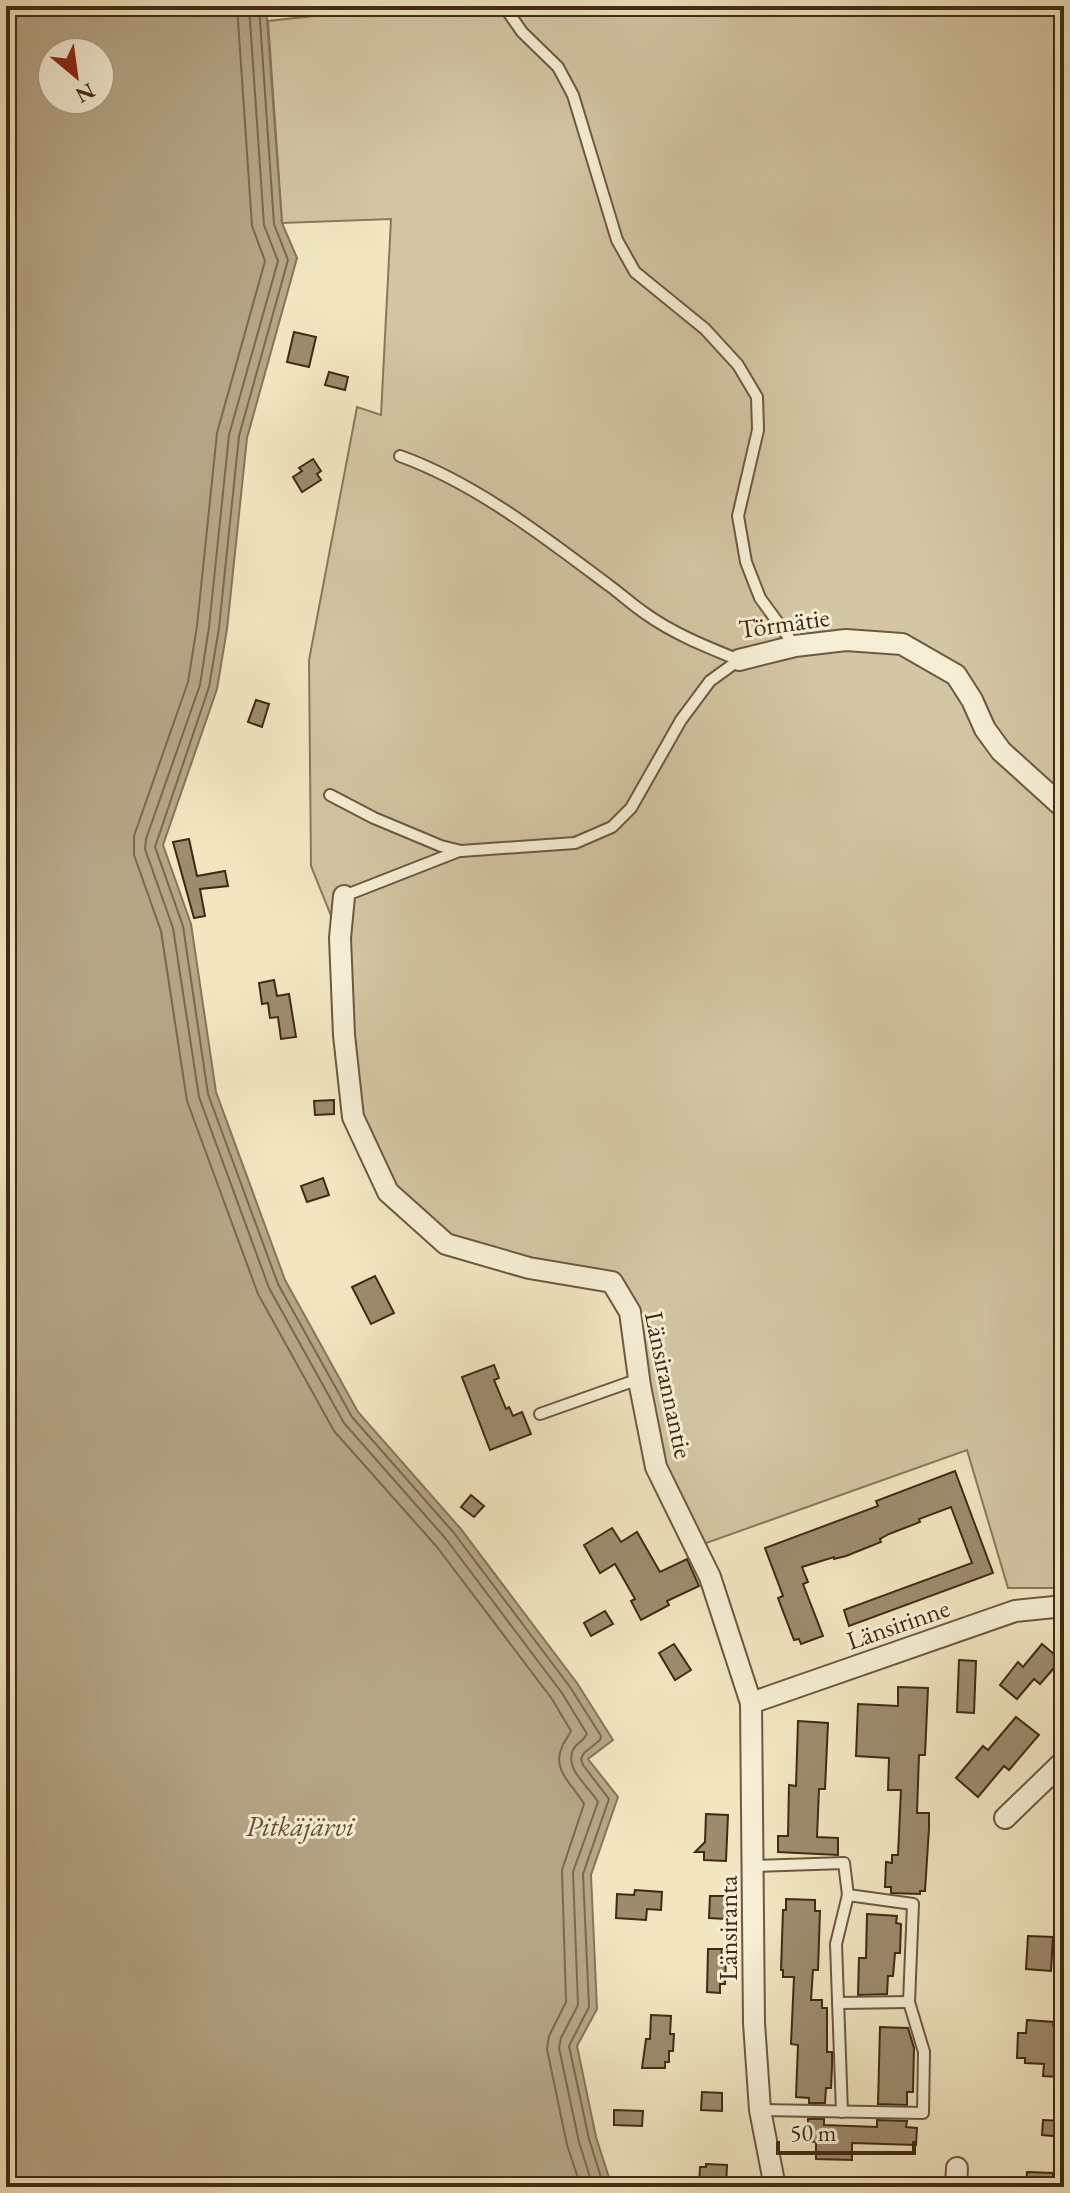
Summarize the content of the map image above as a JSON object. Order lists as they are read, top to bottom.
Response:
{
  "streets": {
    "street": [
      "Törmätie",
      "Länsirannantie",
      "Länsirinne",
      "Länsiranta"
    ]
  },
  "crossings": [
    ["Länsirannantie", "Länsirinne"],
    ["Länsirannantie", "Länsiranta"],
    ["Länsirinne", "Länsiranta"]
  ],
  "water": ["Pitkäjärvi"],
  "scale_bar": "50 m",
  "north": "bottom right"
}
